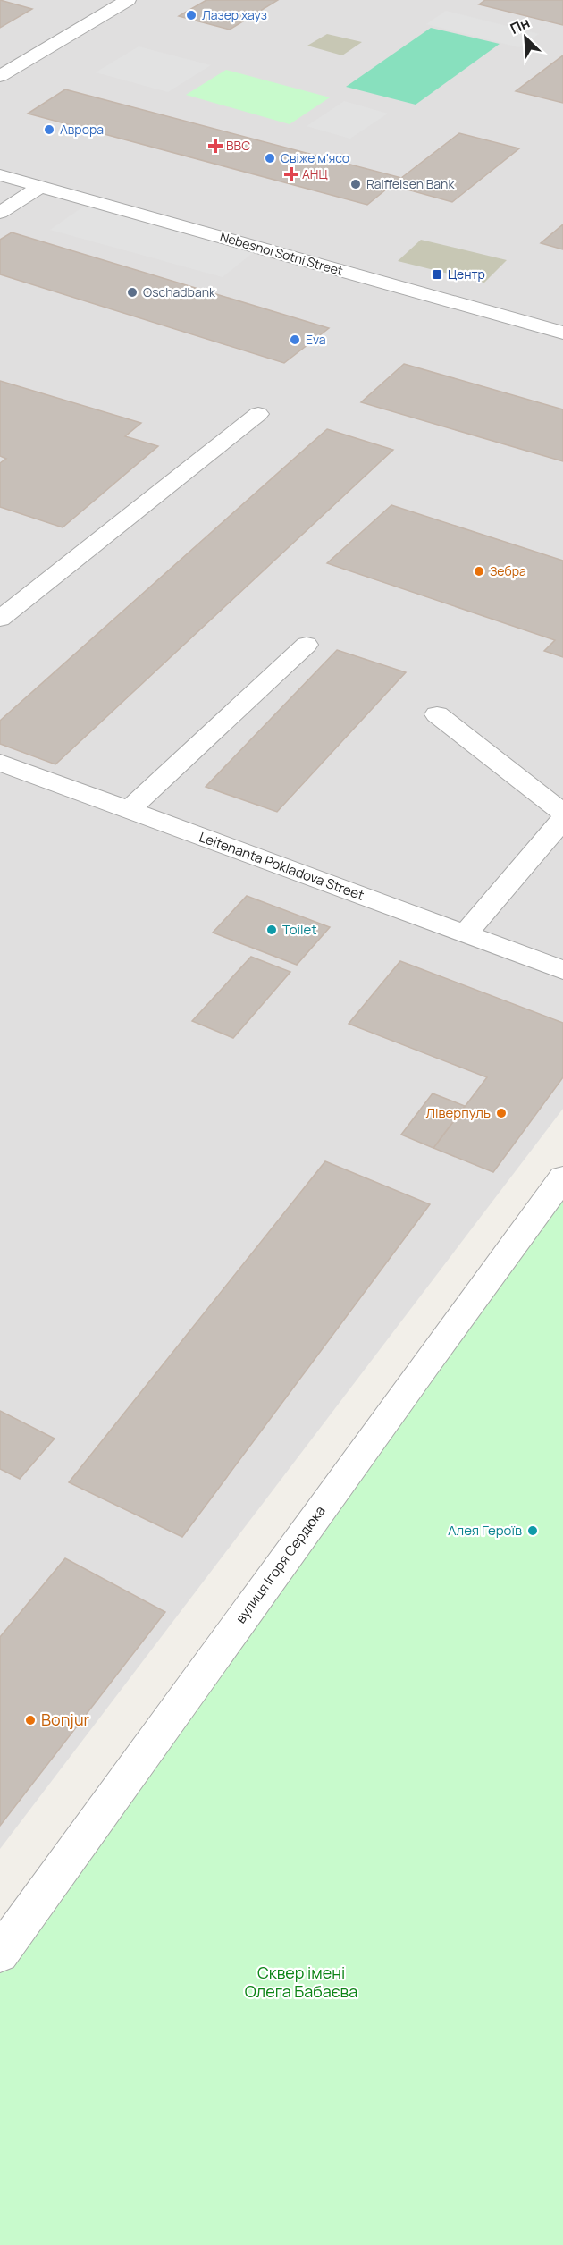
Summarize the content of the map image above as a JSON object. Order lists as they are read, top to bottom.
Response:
{
  "streets": {
    "street": ["Nebesnoi Sotni Street", "Leitenanta Pokladova Street", "вулиця Ігоря Сердюка"]
  },
  "parks": ["Сквер імені Олега Бабаєва"],
  "places": {
    "other": [
      "Лазер хауз",
      "Аврора",
      "Свіже м'ясо",
      "Raiffeisen Bank",
      "Oschadbank",
      "Eva",
      "Зебра",
      "Toilet",
      "Ліверпуль",
      "Алея Героїв",
      "Bonjur"
    ],
    "health": ["ВВС", "АНЦ"],
    "transit": ["Центр"]
  },
  "north": "top left"
}
